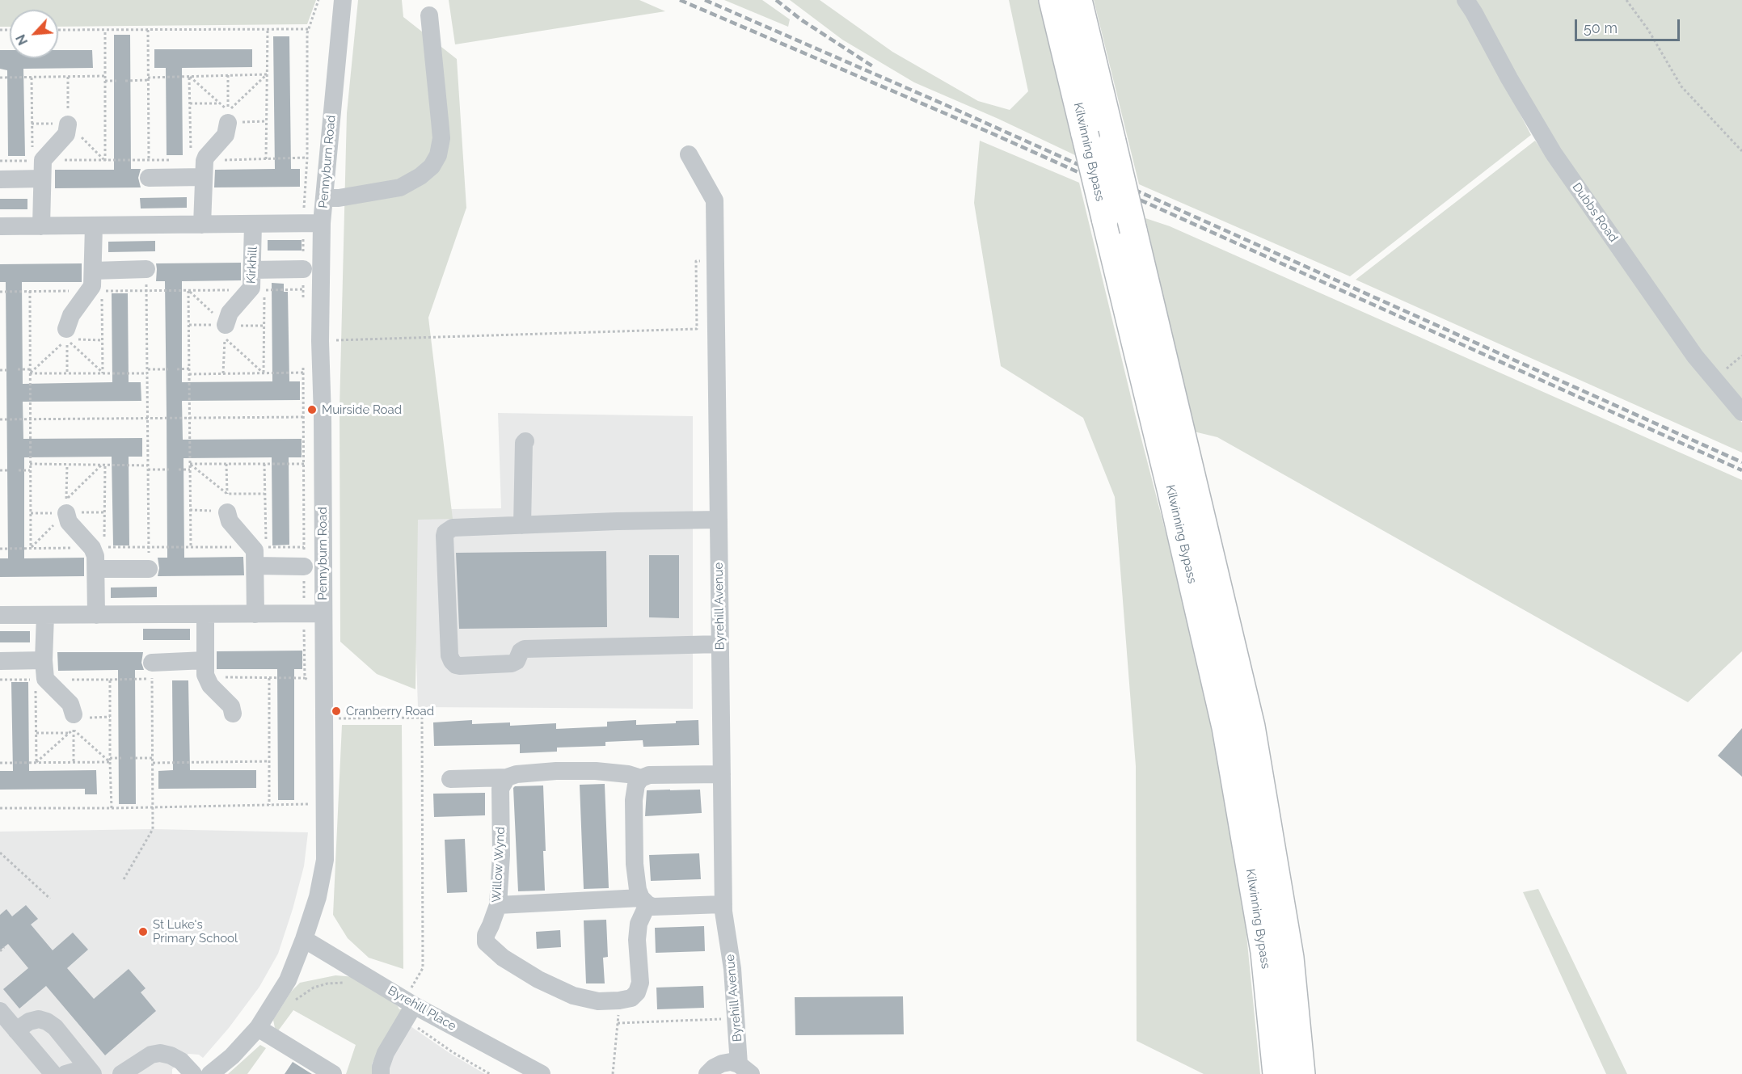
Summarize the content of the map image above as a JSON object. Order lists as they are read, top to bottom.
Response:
{
  "streets": {
    "highway": ["Kilwinning Bypass"],
    "street": [
      "Pennyburn Road",
      "Dubbs Road",
      "Kirkhill",
      "Byrehill Avenue",
      "Willow Wynd",
      "Byrehill Place"
    ]
  },
  "crossings": [
    ["Pennyburn Road", "Byrehill Place"]
  ],
  "places": ["Muirside Road", "Cranberry Road", "St Luke's Primary School"],
  "scale_bar": "50 m",
  "north": "bottom left"
}
